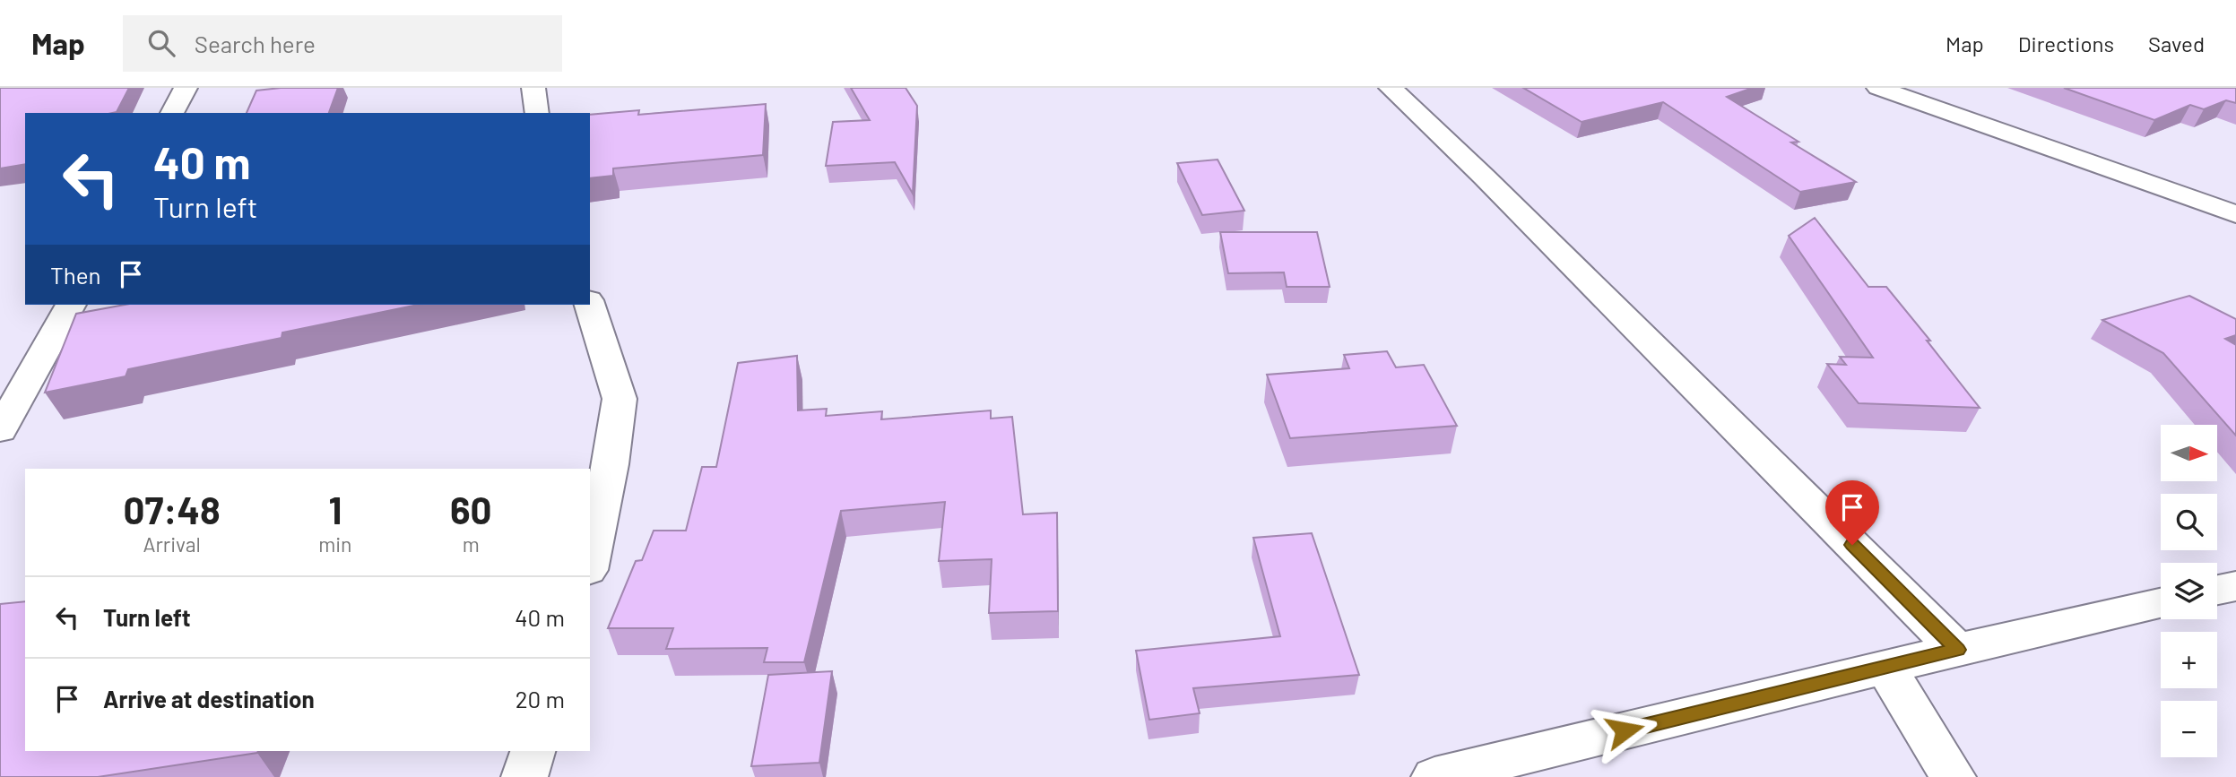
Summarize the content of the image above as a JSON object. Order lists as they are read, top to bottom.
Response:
{
  "north": "right",
  "page": {
    "header": "Map",
    "search": "Search here",
    "nav": ["Map", "Directions", "Saved"],
    "turn": ["40 m", "Turn left"],
    "then": "Then",
    "map_buttons": ["+", "−"],
    "eta": [
      "07:48",
      "Arrival",
      "1",
      "min",
      "60",
      "m"
    ],
    "list": [
      {
        "name": "Turn left",
        "value": "40 m"
      },
      {
        "name": "Arrive at destination",
        "value": "20 m"
      }
    ]
  }
}
